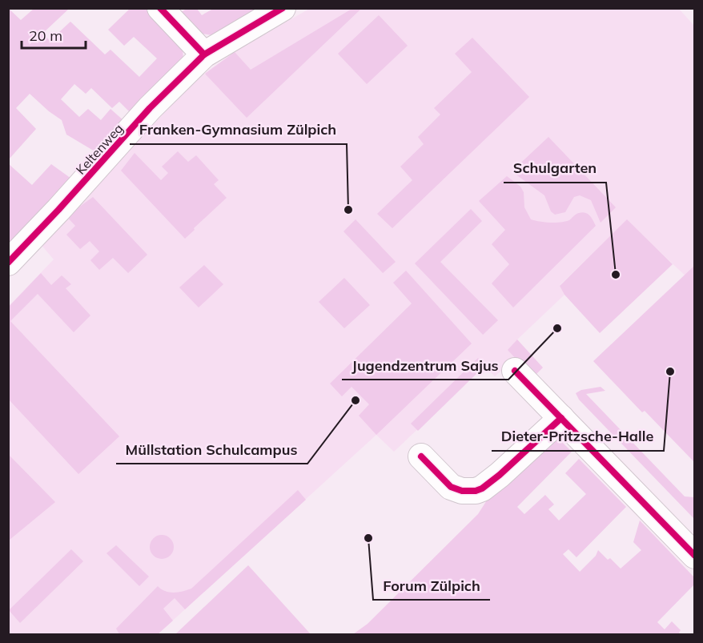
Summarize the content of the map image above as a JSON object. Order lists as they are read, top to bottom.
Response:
{
  "streets": {
    "street": ["Keltenweg"]
  },
  "places": [
    "Franken-Gymnasium Zülpich",
    "Schulgarten",
    "Jugendzentrum Sajus",
    "Dieter-Pritzsche-Halle",
    "Müllstation Schulcampus",
    "Forum Zülpich"
  ],
  "scale_bar": "20 m"
}
